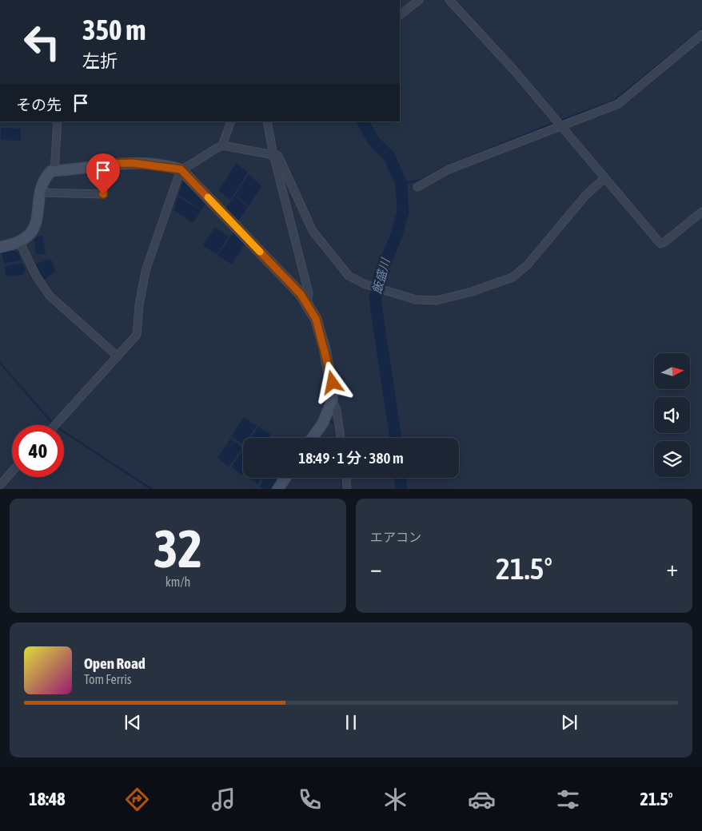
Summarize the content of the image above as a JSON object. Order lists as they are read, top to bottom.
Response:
{
  "water": ["飯盛川"],
  "north": "right",
  "page": {
    "turn": ["350 m", "左折"],
    "then": "その先",
    "limit": "40",
    "trip": "18:49 · 1 分 · 380 m",
    "tile": [
      ["32", "km/h"],
      "エアコン"
    ],
    "heat": ["−", "21.5°", "+"],
    "song": ["Open Road", "Tom Ferris"],
    "tabs": ["18:48", "21.5°"]
  }
}
